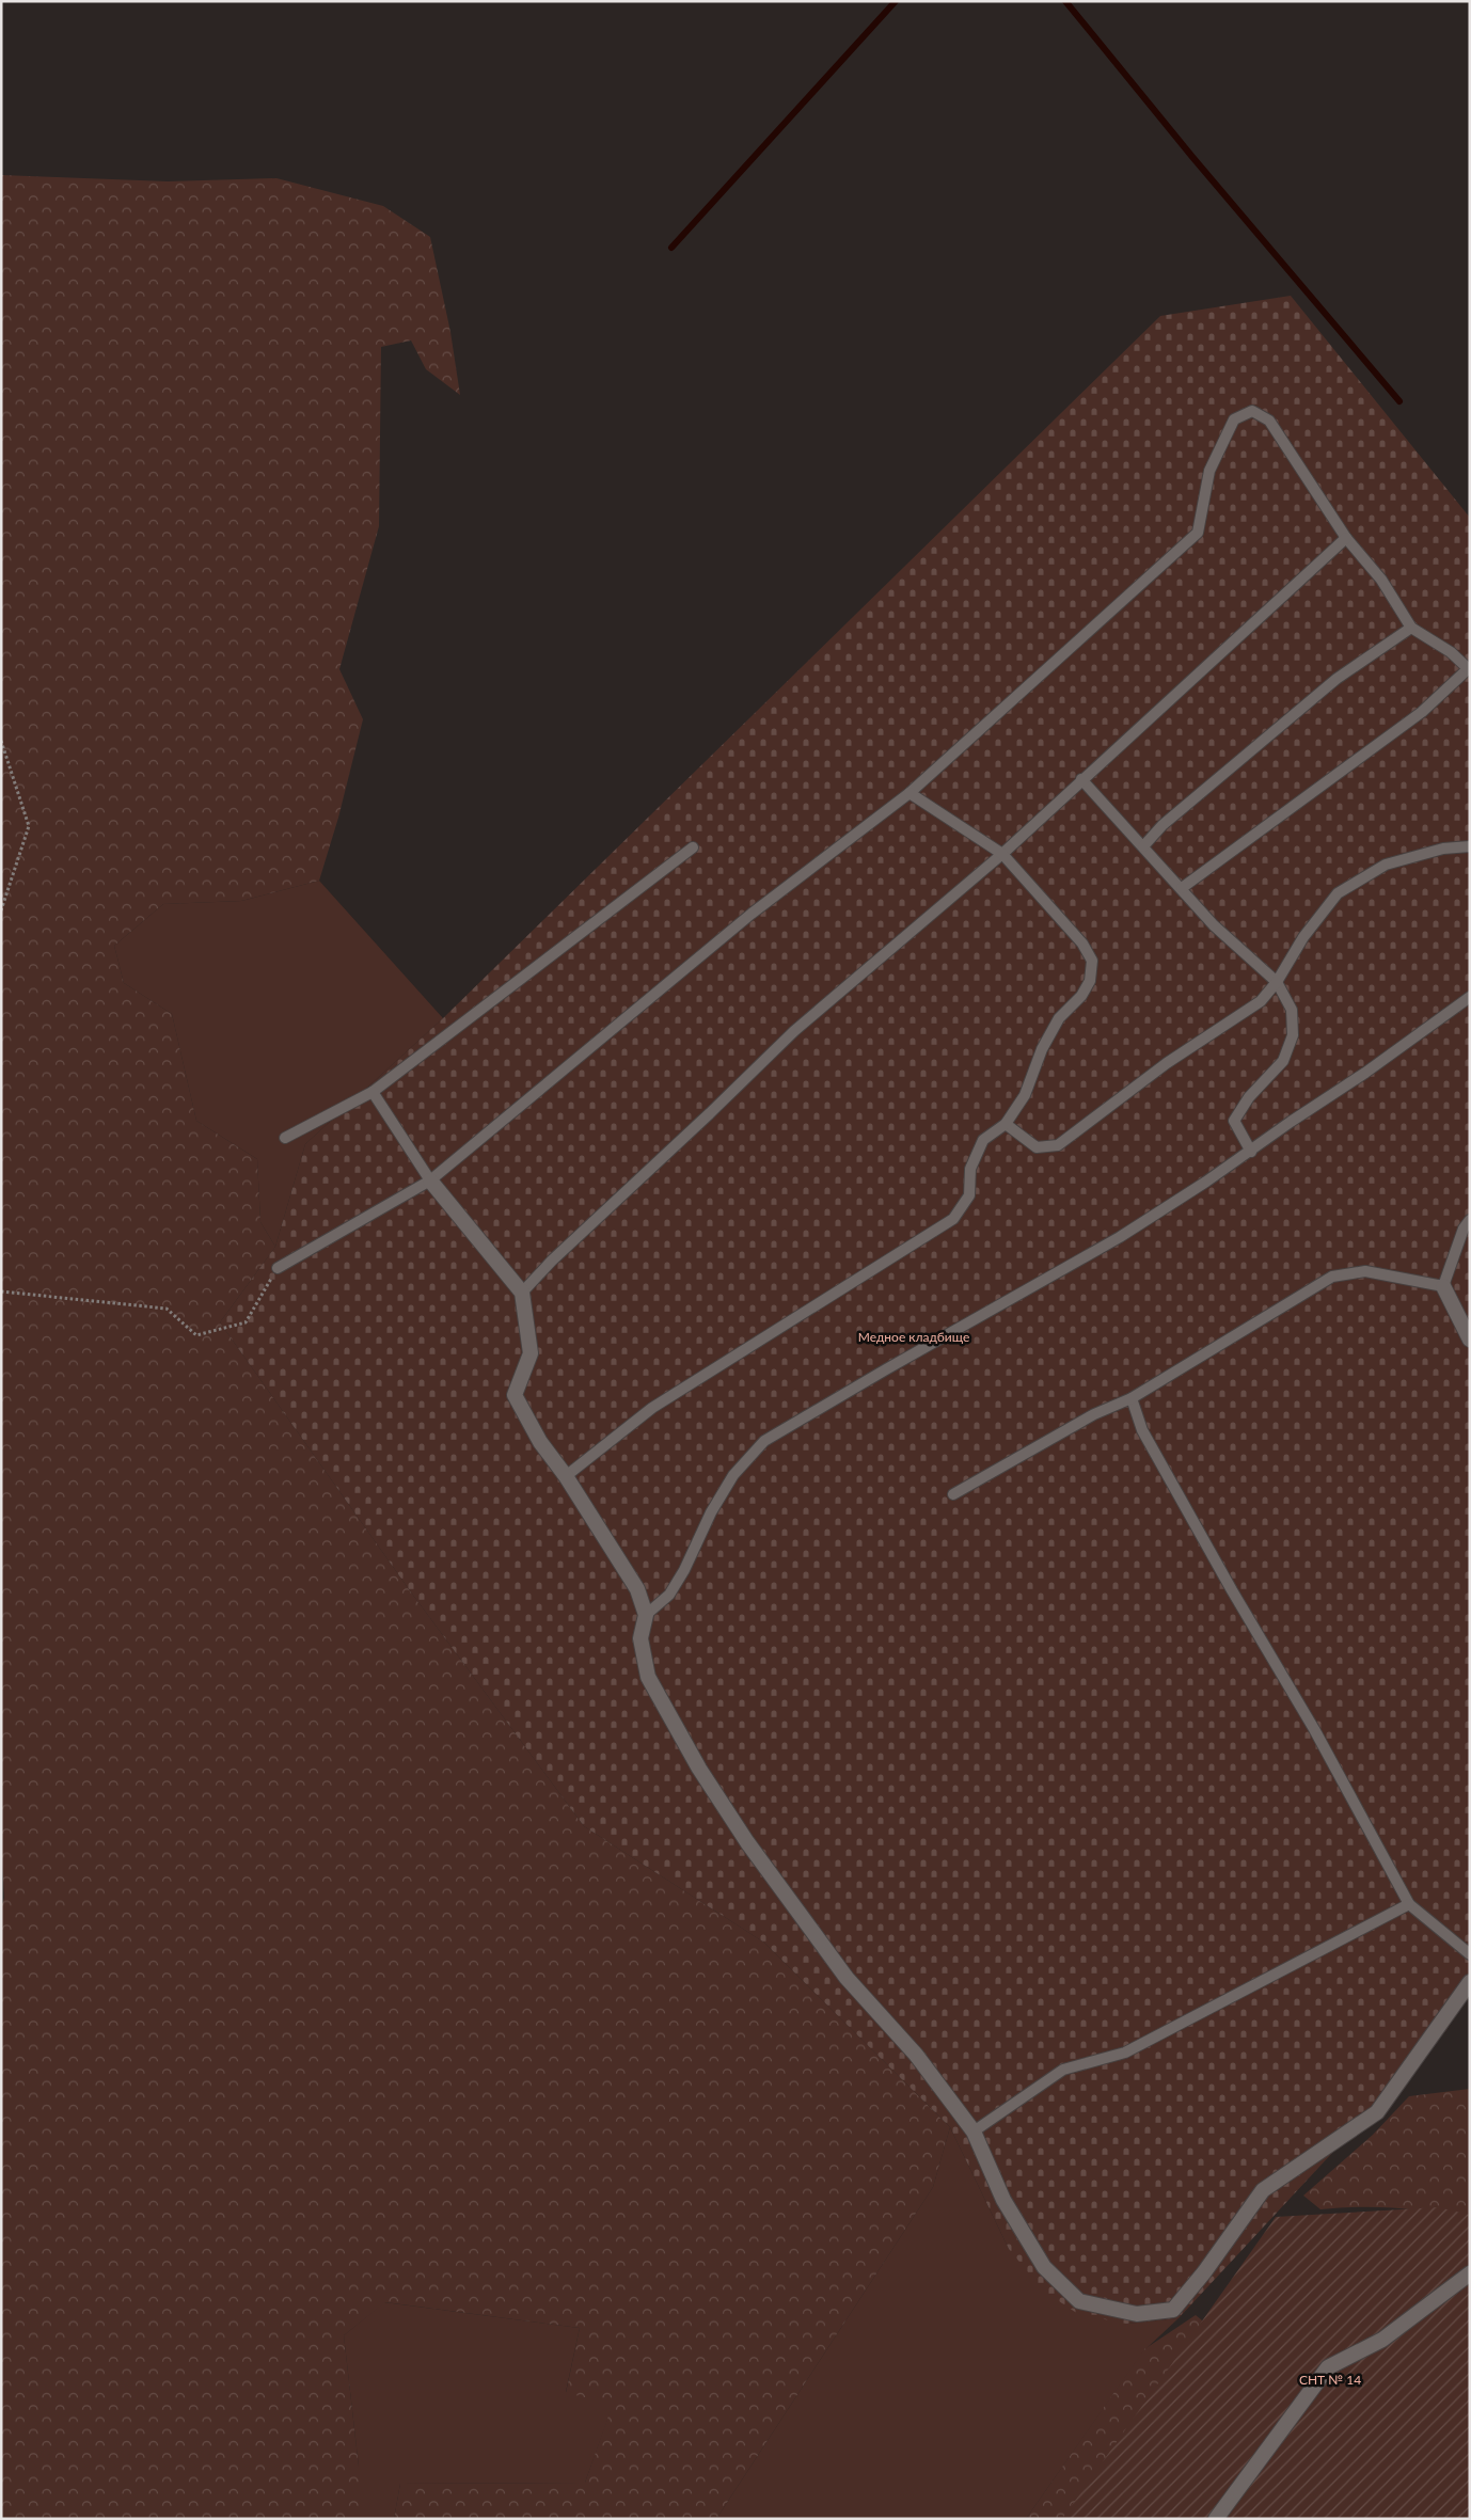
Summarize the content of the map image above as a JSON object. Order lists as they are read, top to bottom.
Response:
{
  "parks": ["Медное кладбище", "СНТ № 14"]
}
